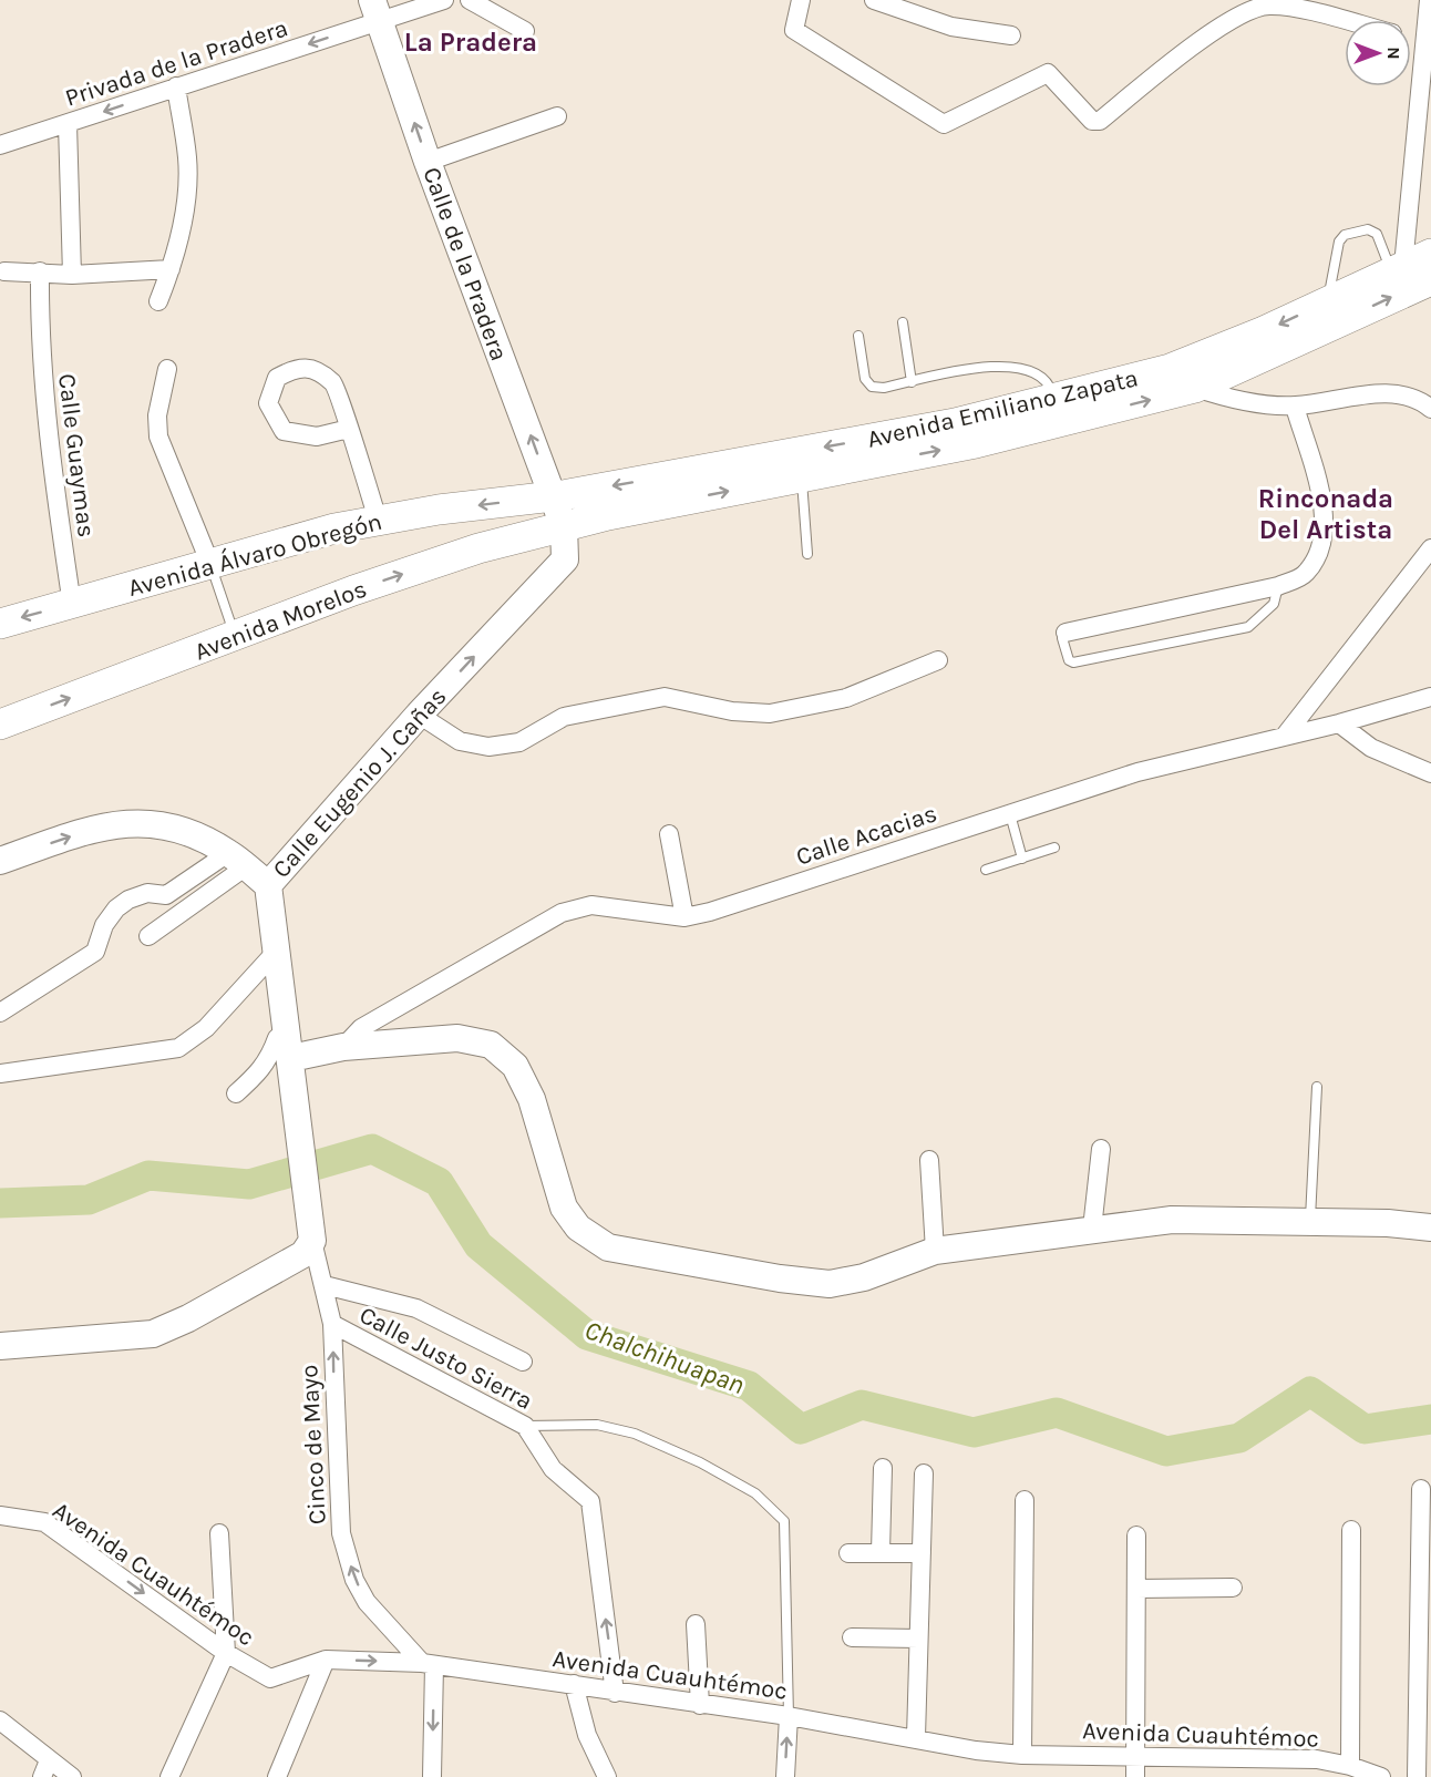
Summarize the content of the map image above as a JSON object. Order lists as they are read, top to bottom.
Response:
{
  "streets": {
    "main road": ["Avenida Emiliano Zapata", "Avenida Álvaro Obregón", "Avenida Morelos"],
    "street": [
      "Privada de la Pradera",
      "Calle de la Pradera",
      "Calle Guaymas",
      "Calle Eugenio J. Cañas",
      "Calle Acacias",
      "Calle Justo Sierra",
      "Cinco de Mayo",
      "Avenida Cuauhtémoc"
    ]
  },
  "crossings": [
    ["Privada de la Pradera", "Calle de la Pradera"],
    ["Calle de la Pradera", "Avenida Emiliano Zapata"],
    ["Calle de la Pradera", "Avenida Álvaro Obregón"],
    ["Calle de la Pradera", "Avenida Morelos"],
    ["Calle de la Pradera", "Calle Eugenio J. Cañas"],
    ["Avenida Emiliano Zapata", "Avenida Álvaro Obregón"],
    ["Avenida Emiliano Zapata", "Avenida Morelos"],
    ["Avenida Emiliano Zapata", "Calle Eugenio J. Cañas"],
    ["Calle Guaymas", "Avenida Álvaro Obregón"],
    ["Avenida Morelos", "Calle Eugenio J. Cañas"],
    ["Calle Eugenio J. Cañas", "Cinco de Mayo"],
    ["Calle Justo Sierra", "Cinco de Mayo"],
    ["Calle Justo Sierra", "Avenida Cuauhtémoc"],
    ["Cinco de Mayo", "Avenida Cuauhtémoc"]
  ],
  "one_way": [
    "Privada de la Pradera",
    "Avenida Álvaro Obregón",
    "Avenida Morelos",
    "Calle Justo Sierra"
  ],
  "districts": ["La Pradera", "Rinconada Del Artista"],
  "water": ["Chalchihuapan"],
  "north": "right"
}
